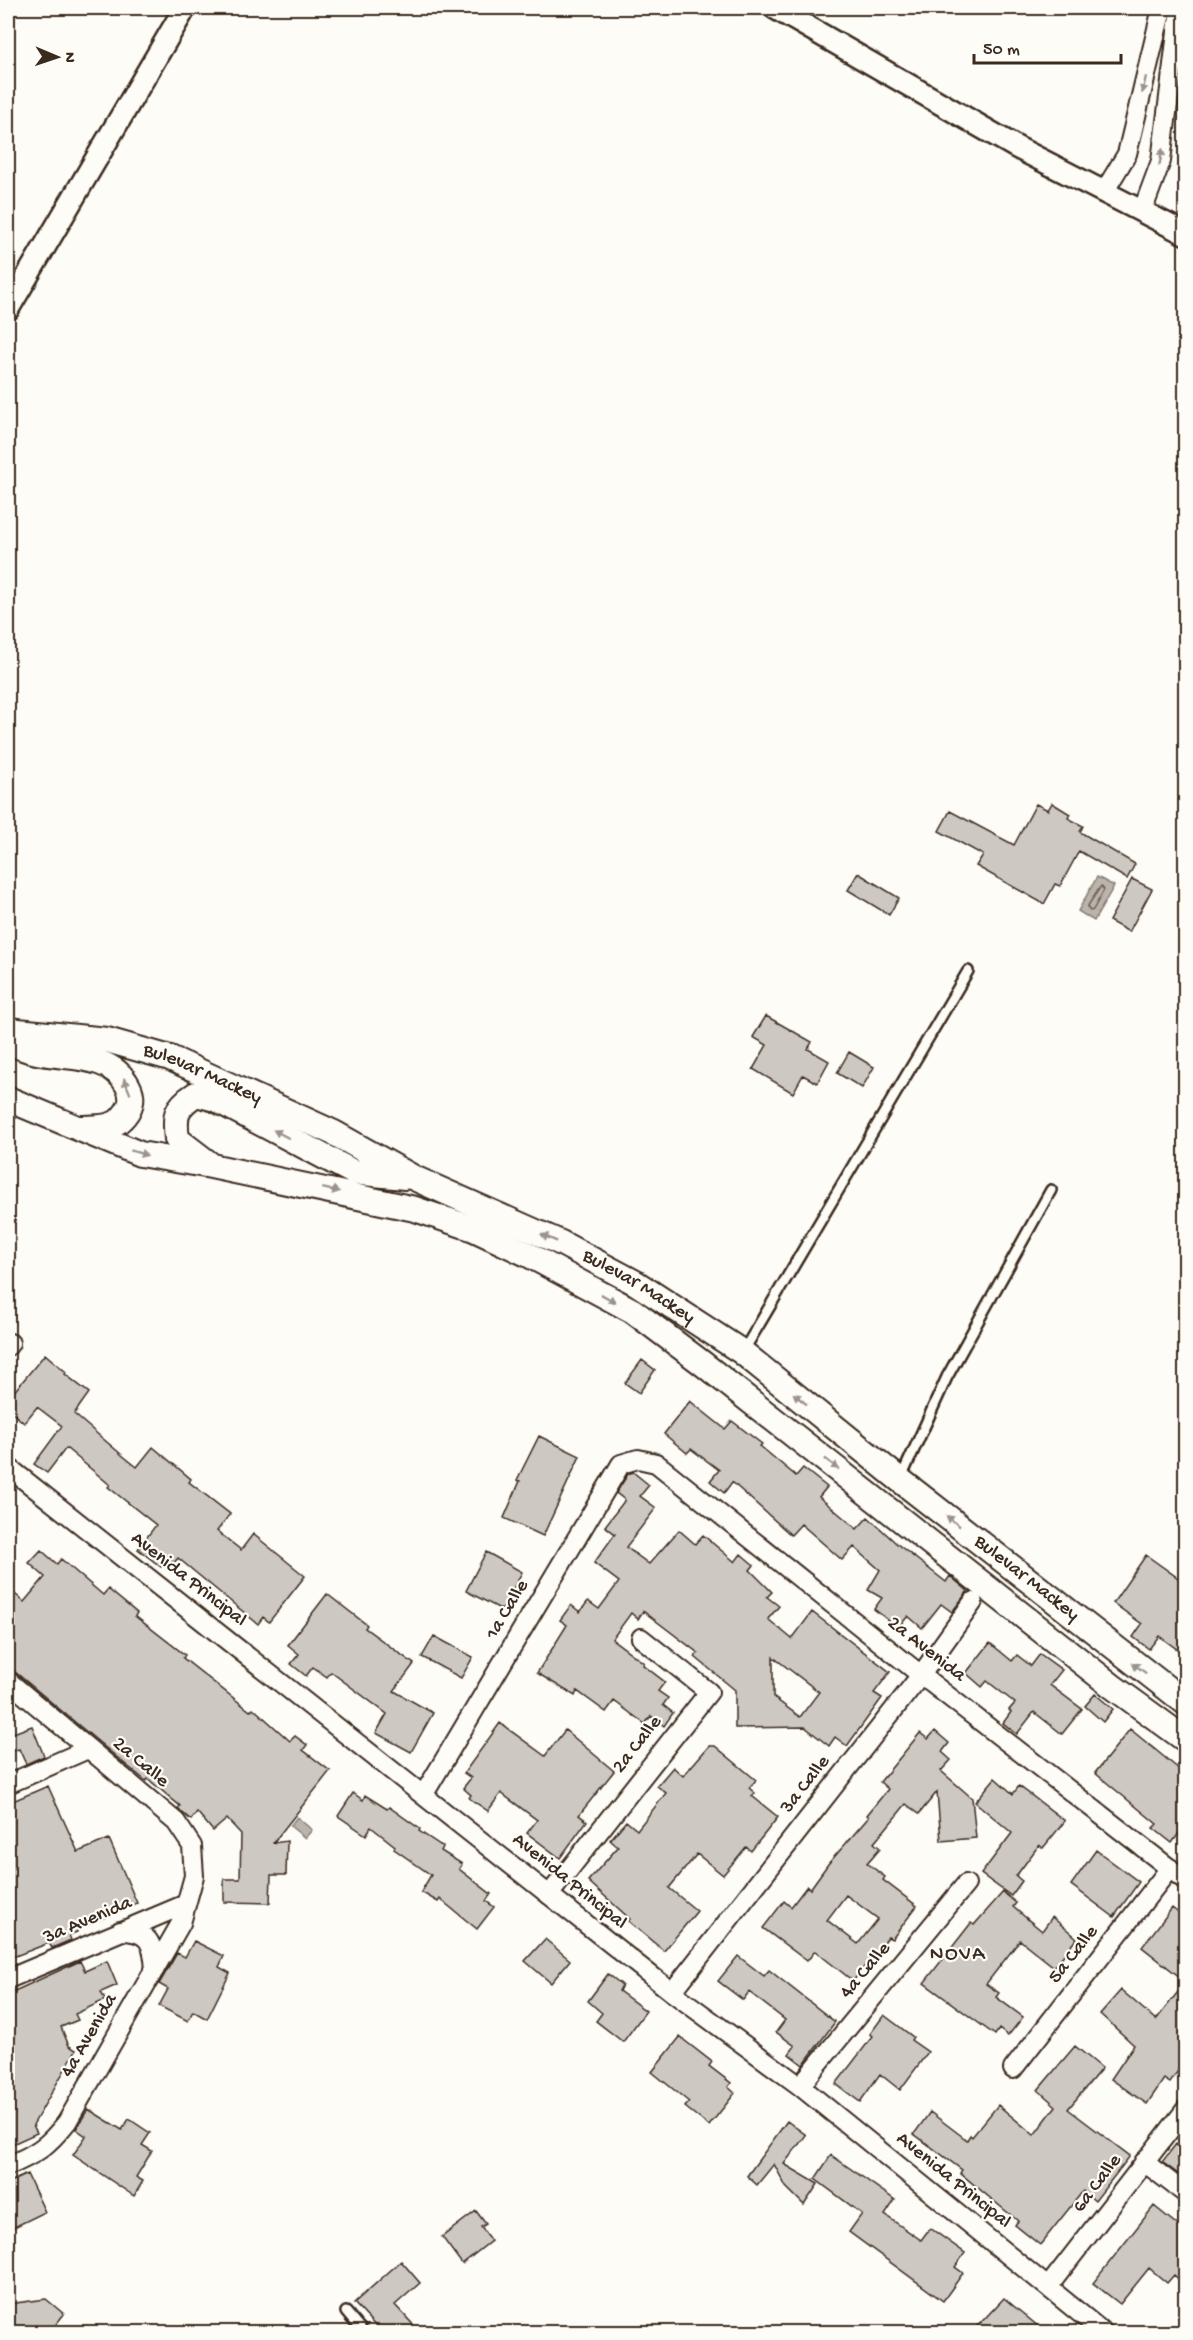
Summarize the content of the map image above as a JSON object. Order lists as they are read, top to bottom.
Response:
{
  "streets": {
    "main road": ["Bulevar Mackey"],
    "street": [
      "Avenida Principal",
      "1a Calle",
      "2a Avenida",
      "2a Calle",
      "3a Calle",
      "3a Avenida",
      "5a Calle",
      "4a Calle",
      "4a Avenida",
      "6a Calle"
    ]
  },
  "crossings": [
    ["Avenida Principal", "1a Calle"],
    ["Avenida Principal", "2a Calle"],
    ["Avenida Principal", "3a Calle"],
    ["Avenida Principal", "4a Calle"],
    ["Avenida Principal", "6a Calle"],
    ["1a Calle", "2a Avenida"],
    ["2a Avenida", "3a Calle"],
    ["2a Avenida", "5a Calle"],
    ["2a Calle", "3a Avenida"],
    ["2a Calle", "4a Avenida"],
    ["3a Avenida", "4a Avenida"]
  ],
  "districts": ["NOVA"],
  "scale_bar": "50 m",
  "north": "right"
}
